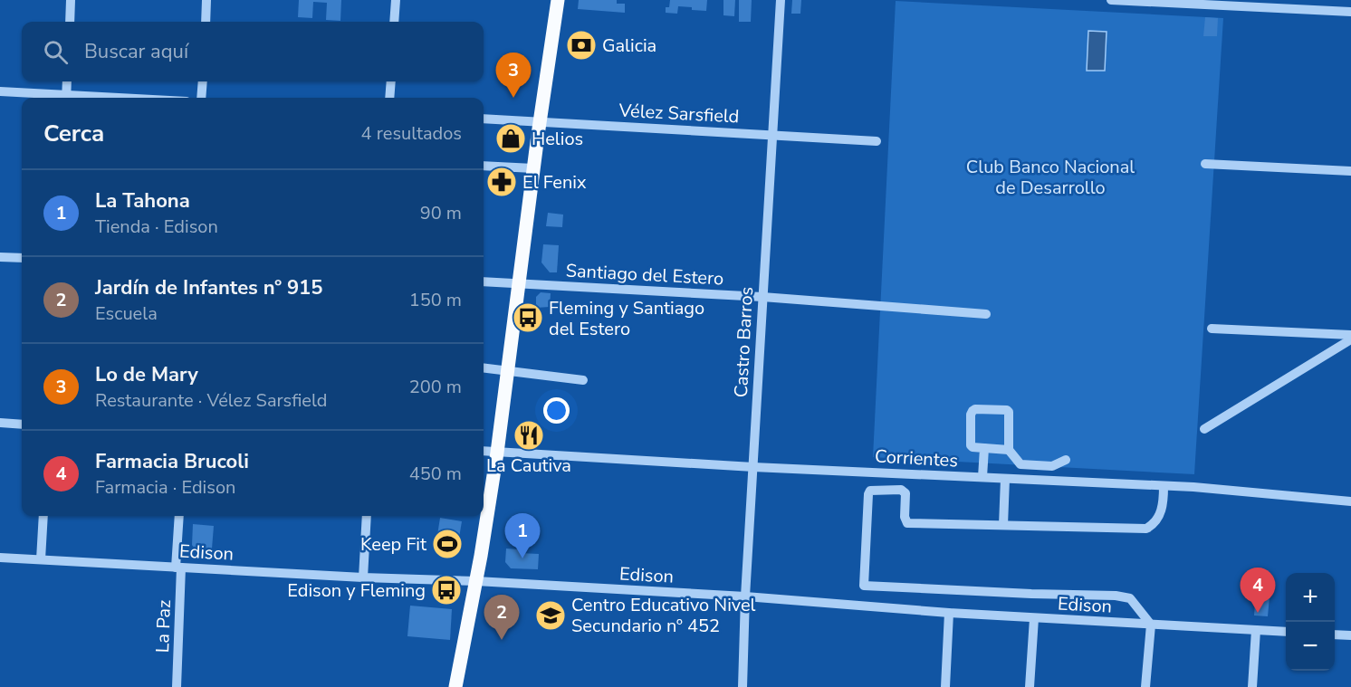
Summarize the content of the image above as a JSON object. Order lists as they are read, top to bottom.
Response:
{
  "streets": {
    "street": [
      "Vélez Sarsfield",
      "Santiago del Estero",
      "Castro Barros",
      "Corrientes",
      "Edison",
      "La Paz"
    ]
  },
  "crossings": [
    ["Vélez Sarsfield", "Castro Barros"],
    ["Santiago del Estero", "Castro Barros"],
    ["Castro Barros", "Corrientes"],
    ["Castro Barros", "Edison"],
    ["Edison", "La Paz"]
  ],
  "parks": ["Club Banco Nacional de Desarrollo"],
  "places": {
    "bank": ["Galicia"],
    "shop": ["Helios"],
    "pharmacy": ["El Fenix"],
    "bus stop": ["Fleming y Santiago del Estero", "Edison y Fleming"],
    "restaurant": ["La Cautiva"],
    "sports": ["Keep Fit"],
    "school or university": ["Centro Educativo Nivel Secundario nº 452"]
  },
  "page": {
    "search": "Buscar aquí",
    "pins": [
      "3",
      "1",
      "4",
      "2"
    ],
    "heading": ["Cerca", "4 resultados"],
    "list": [
      {
        "mark": "1",
        "name": "La Tahona",
        "note": "Tienda · Edison",
        "value": "90 m"
      },
      {
        "mark": "2",
        "name": "Jardín de Infantes nº 915",
        "note": "Escuela",
        "value": "150 m"
      },
      {
        "mark": "3",
        "name": "Lo de Mary",
        "note": "Restaurante · Vélez Sarsfield",
        "value": "200 m"
      },
      {
        "mark": "4",
        "name": "Farmacia Brucoli",
        "note": "Farmacia · Edison",
        "value": "450 m"
      }
    ],
    "map_buttons": ["+", "−"]
  }
}
